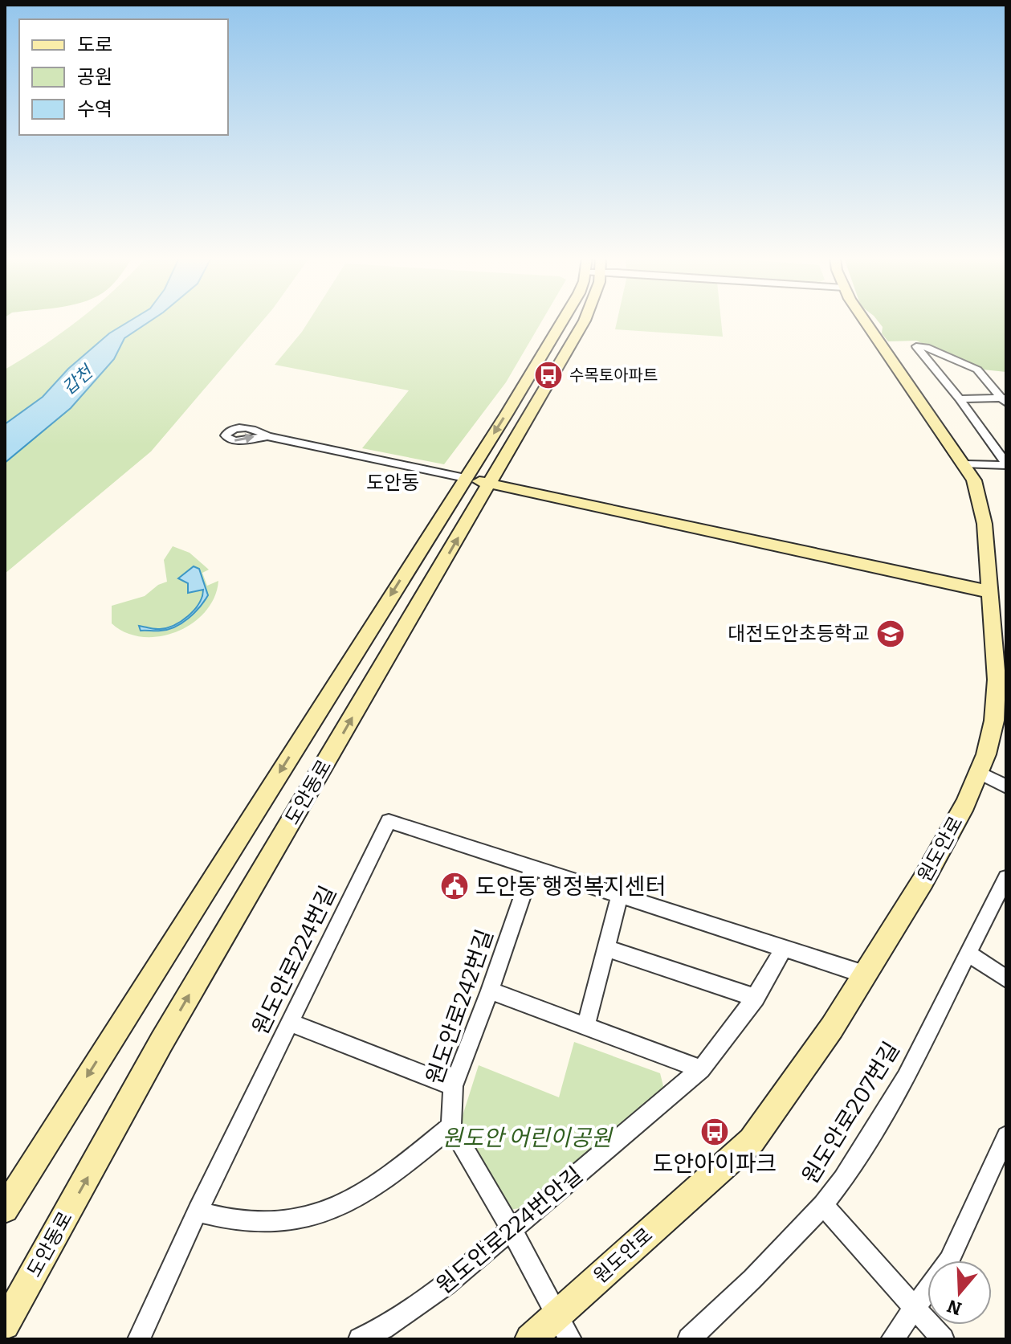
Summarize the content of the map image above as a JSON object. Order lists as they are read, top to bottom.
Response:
{
  "streets": {
    "main road": ["도안동로", "원도안로"],
    "street": [
      "원도안로224번길",
      "원도안로242번길",
      "원도안로207번길",
      "원도안로224번안길"
    ]
  },
  "crossings": [
    ["원도안로", "원도안로224번길"],
    ["원도안로224번길", "원도안로242번길"],
    ["원도안로224번길", "원도안로224번안길"]
  ],
  "districts": ["도안동"],
  "water": ["갑천"],
  "parks": ["원도안 어린이공원"],
  "places": {
    "bus stop": ["수목토아파트", "도안아이파크"],
    "school or university": ["대전도안초등학교"],
    "public building": ["도안동 행정복지센터"]
  },
  "legend": ["도로", "공원", "수역"],
  "north": "bottom"
}
